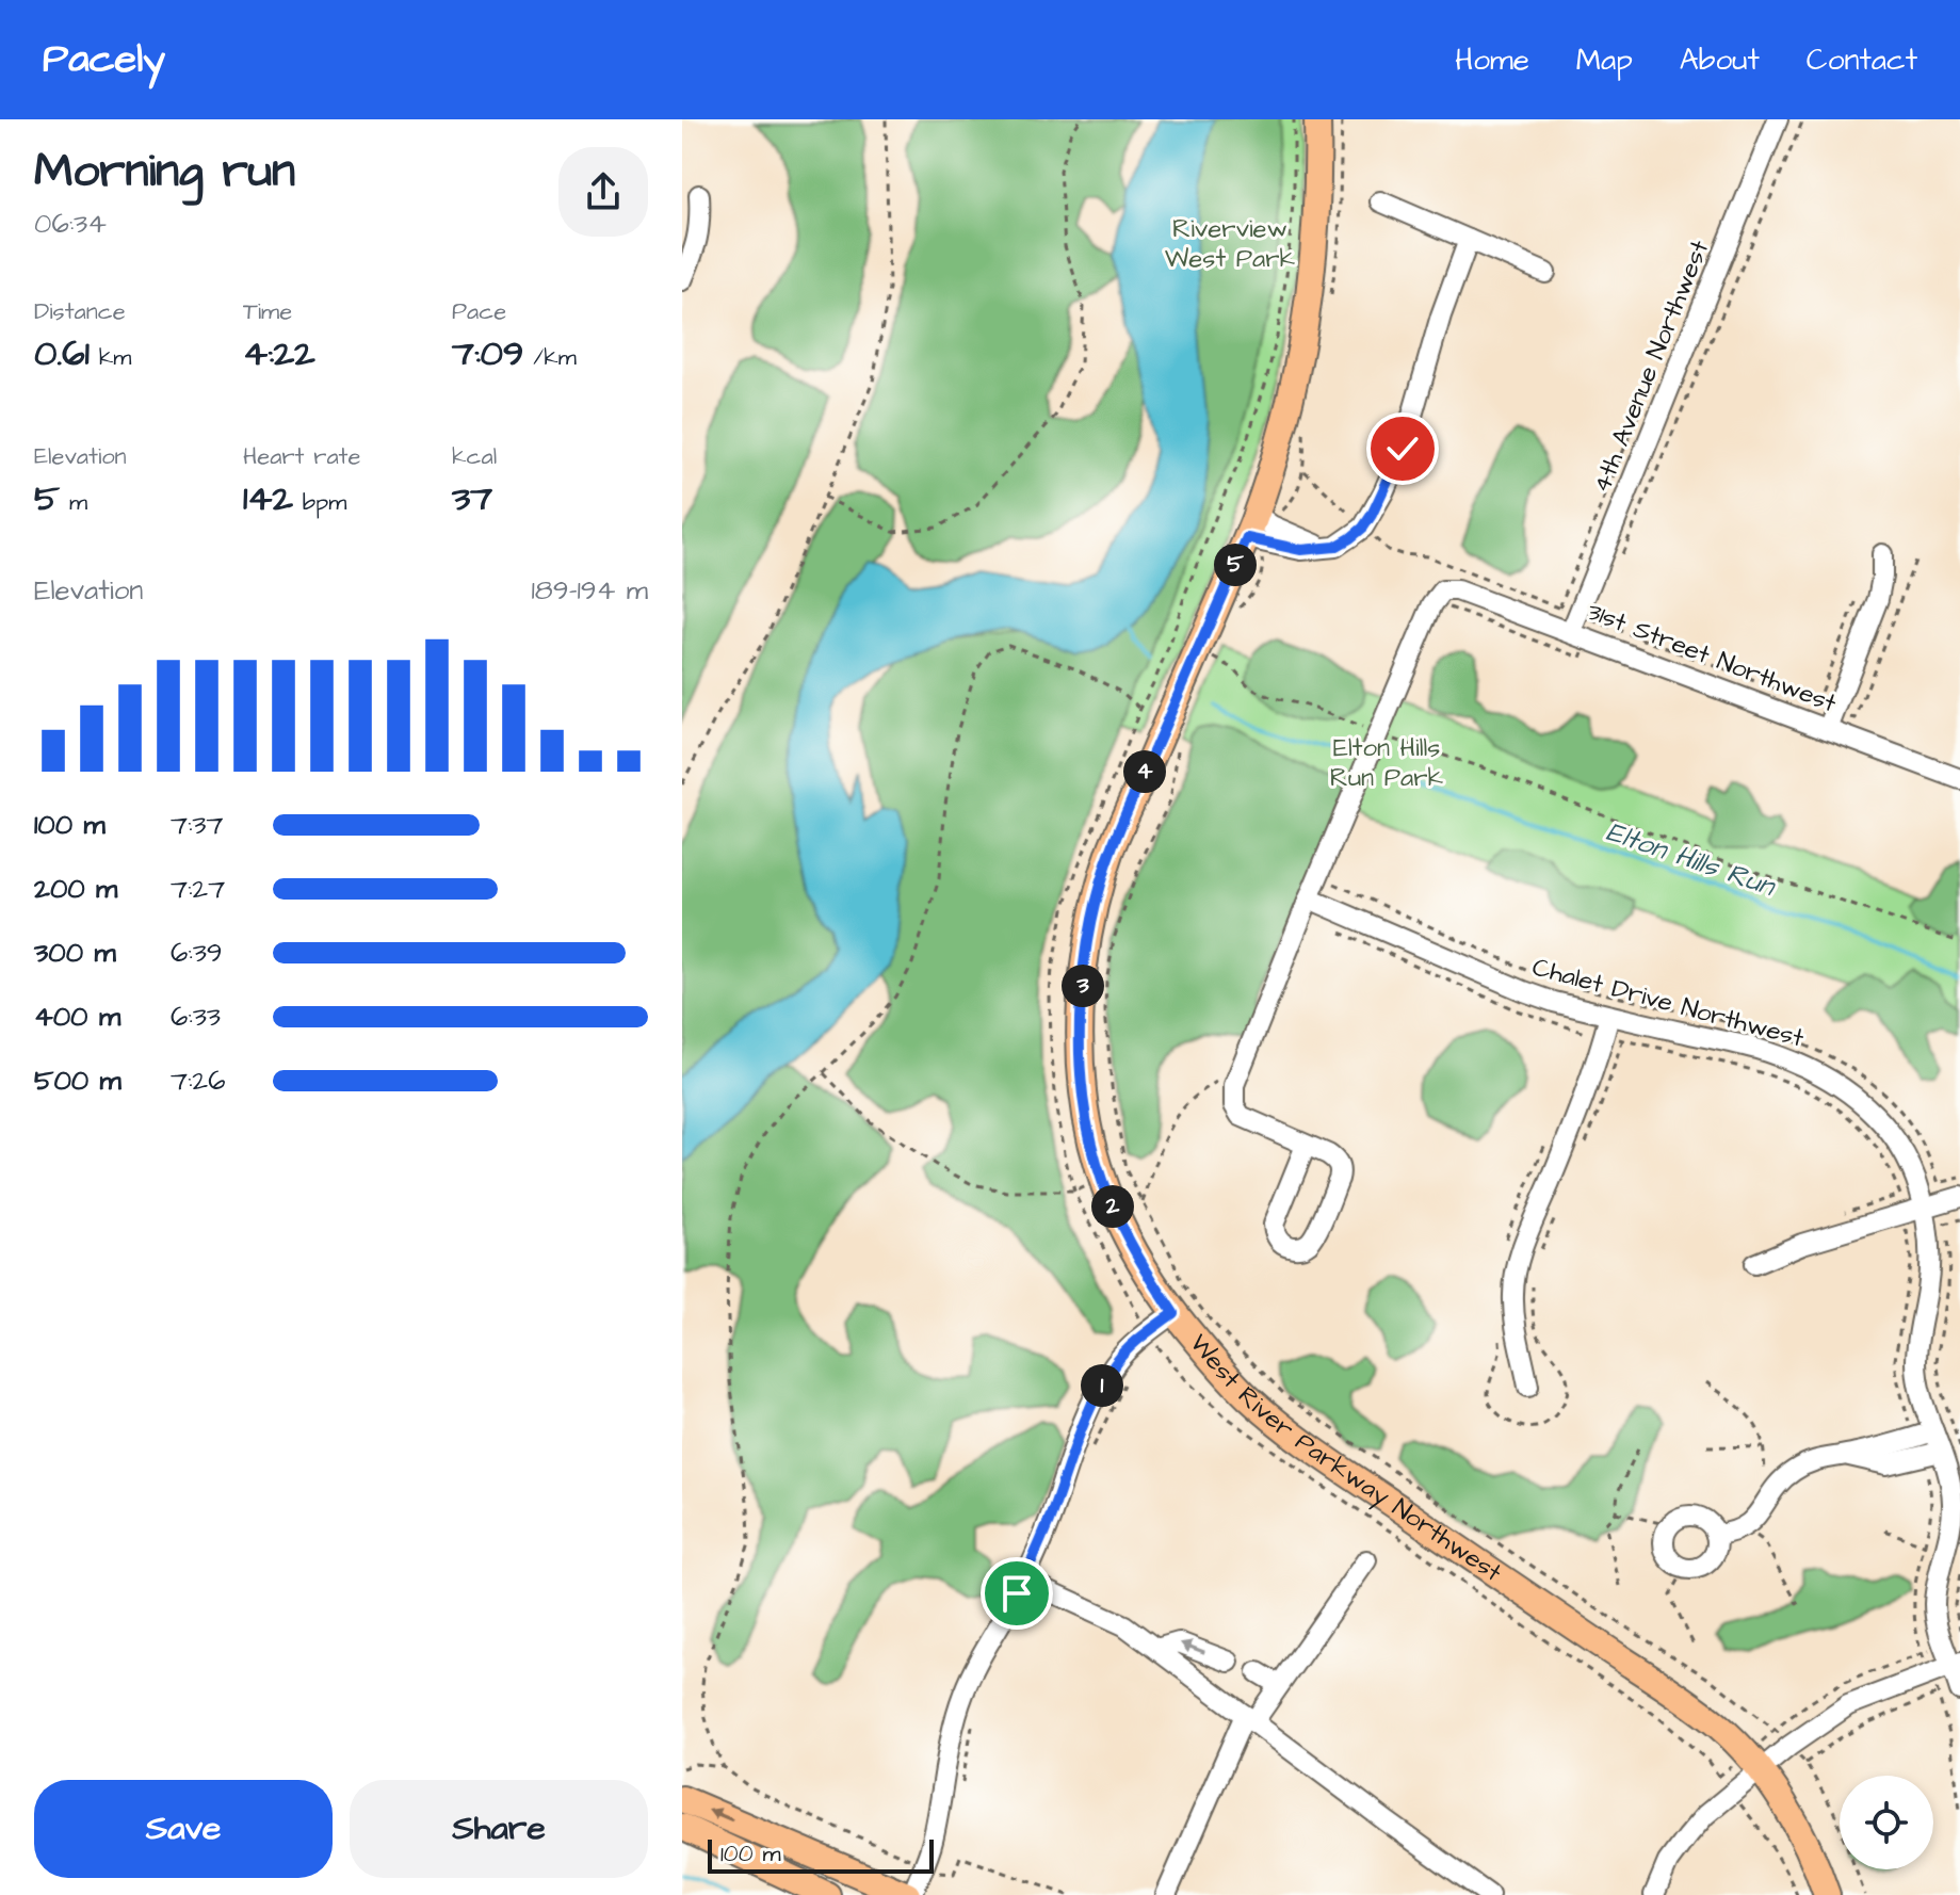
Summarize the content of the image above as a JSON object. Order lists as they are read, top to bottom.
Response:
{
  "streets": {
    "main road": ["West River Parkway Northwest"],
    "street": ["4th Avenue Northwest", "31st Street Northwest", "Chalet Drive Northwest"]
  },
  "crossings": [
    ["4th Avenue Northwest", "31st Street Northwest"]
  ],
  "water": ["Elton Hills Run"],
  "parks": ["Riverview West Park", "Elton Hills Run Park"],
  "scale_bar": "100 m",
  "page": {
    "header": "Pacely",
    "nav": [
      "Home",
      "Map",
      "About",
      "Contact"
    ],
    "heading": ["Morning run", "06:34"],
    "stats": [
      ["Distance", "0.61 km"],
      ["Time", "4:22"],
      ["Pace", "7:09 /km"],
      ["Elevation", "5 m"],
      ["Heart rate", "142 bpm"],
      ["kcal", "37"]
    ],
    "pins": [
      "5",
      "4",
      "3",
      "2",
      "1"
    ],
    "chart": ["Elevation", "189–194 m"],
    "list": [
      {
        "name": "100 m",
        "note": "7:37"
      },
      {
        "name": "200 m",
        "note": "7:27"
      },
      {
        "name": "300 m",
        "note": "6:39"
      },
      {
        "name": "400 m",
        "note": "6:33"
      },
      {
        "name": "500 m",
        "note": "7:26"
      }
    ],
    "buttons": ["Save", "Share"],
    "scale": "100 m"
  }
}
